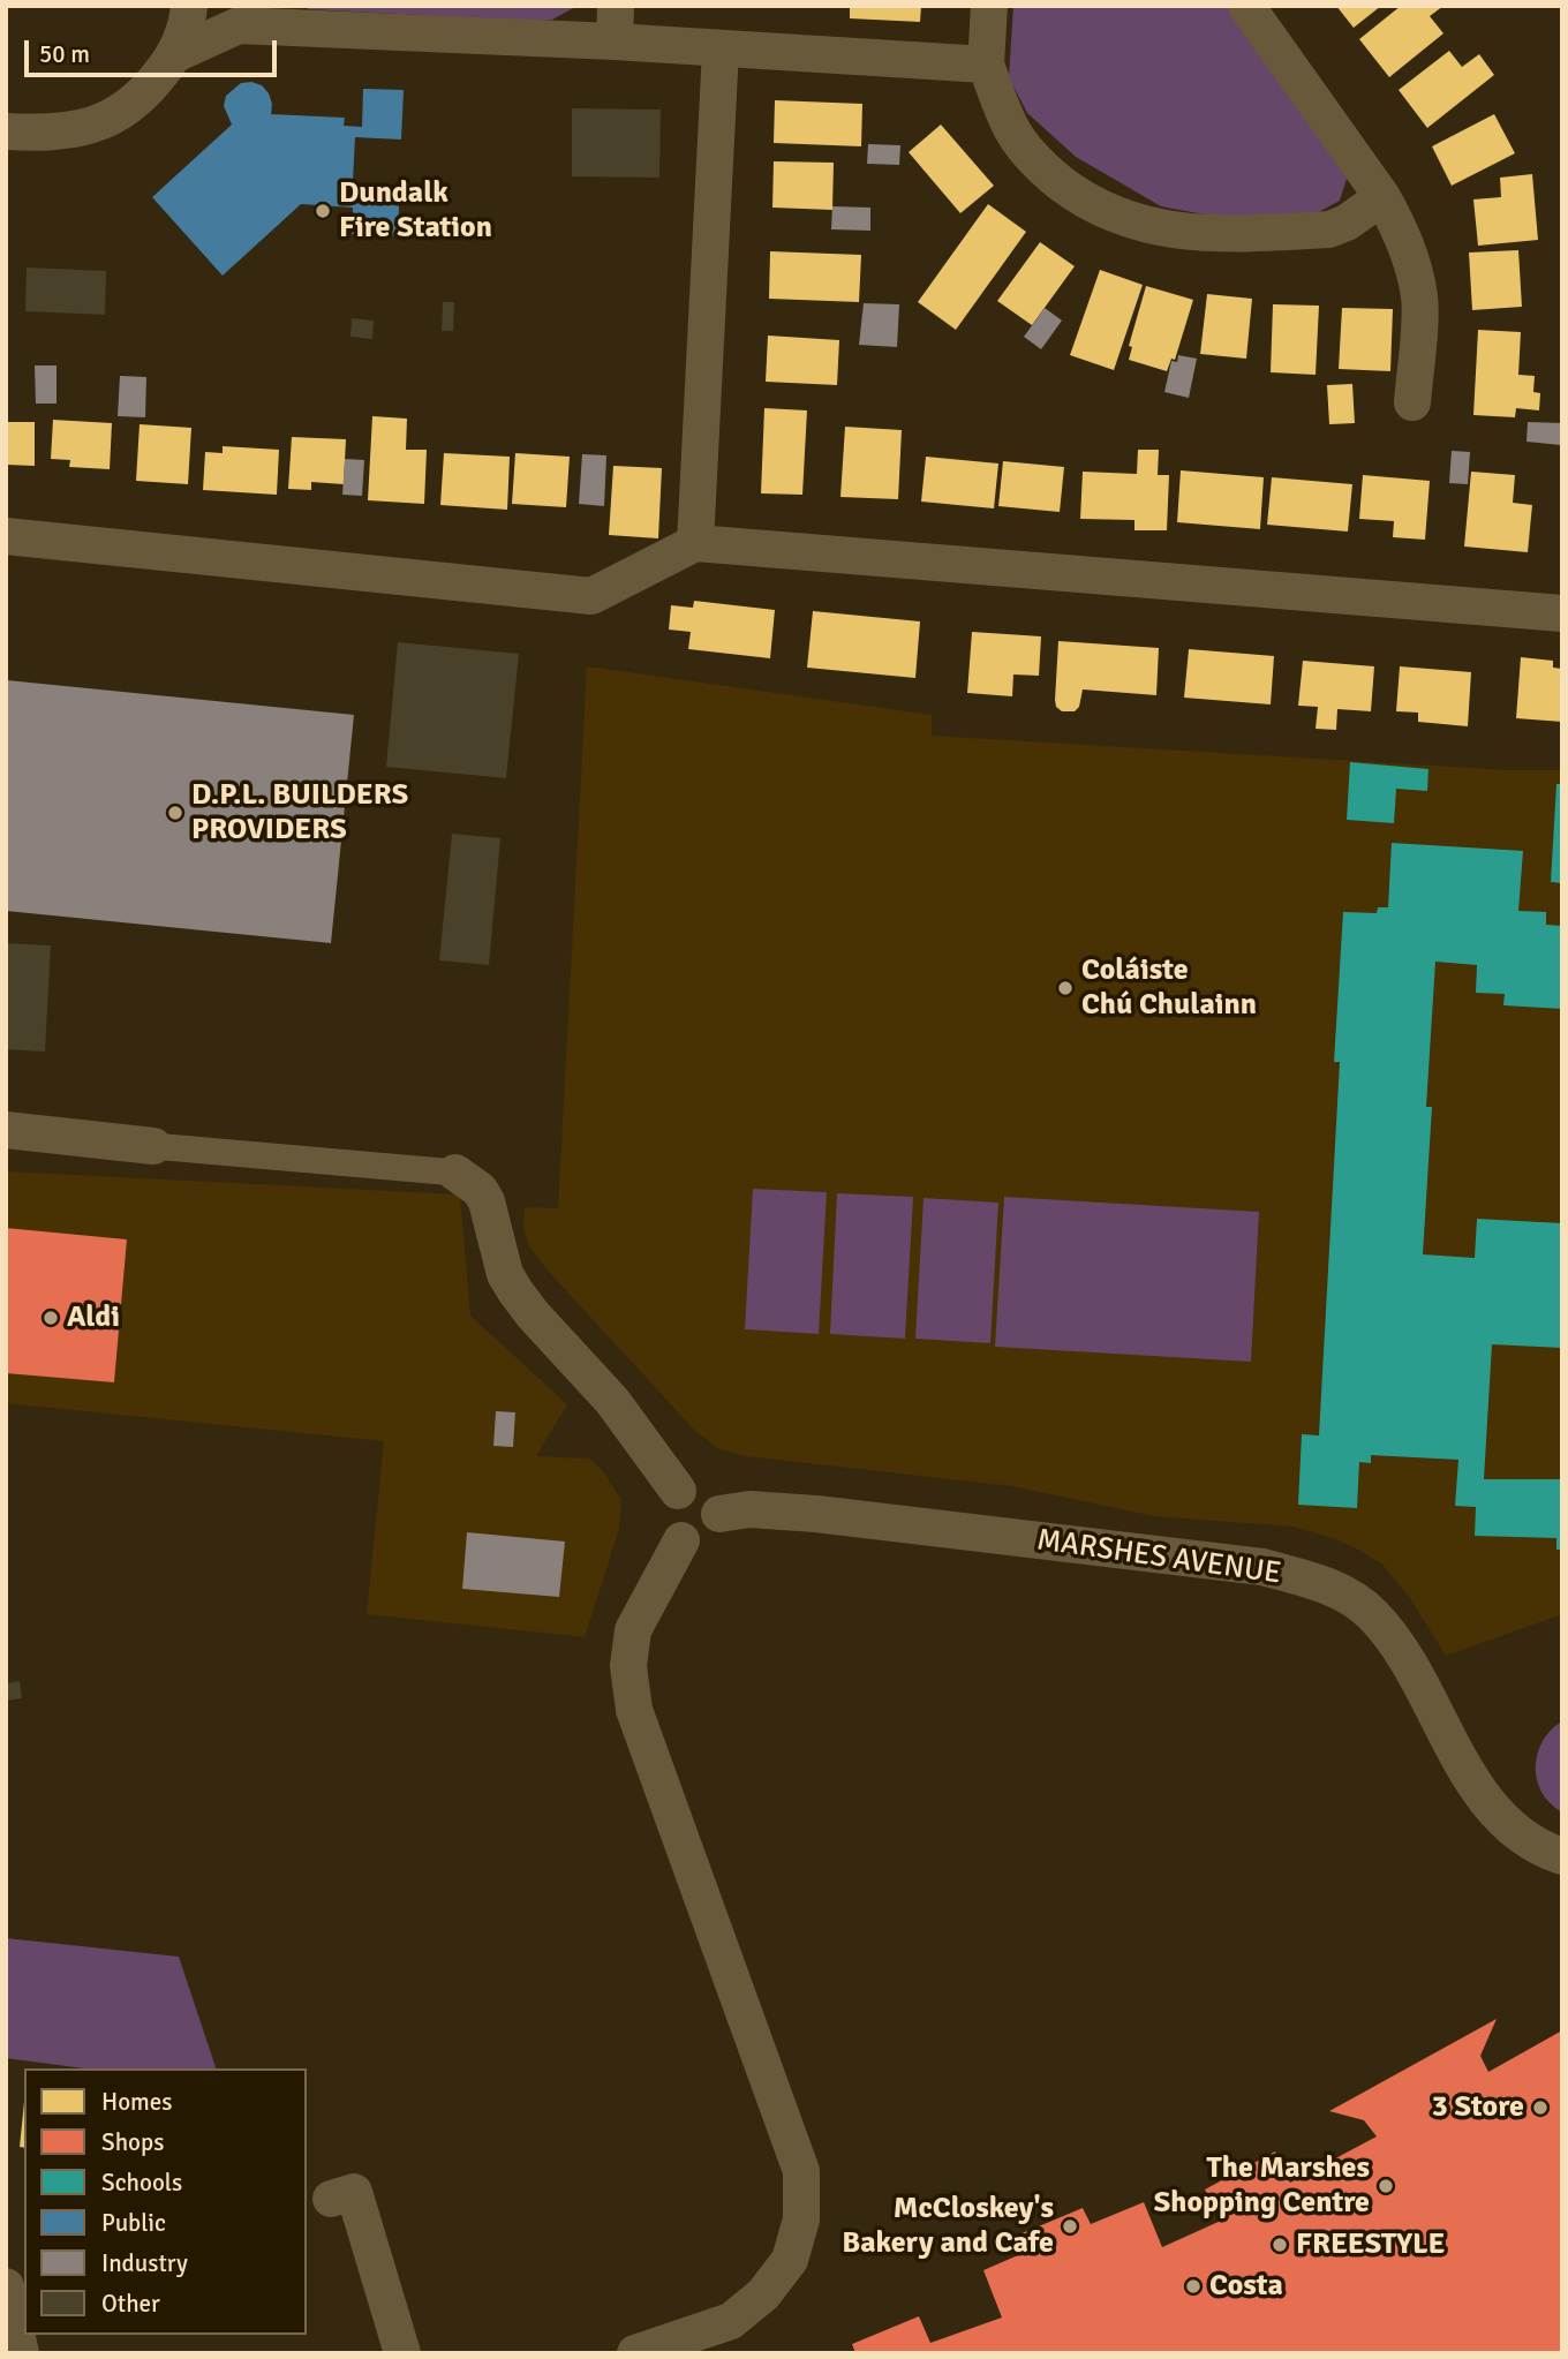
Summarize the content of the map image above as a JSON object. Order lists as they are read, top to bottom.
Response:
{
  "streets": {
    "street": ["MARSHES AVENUE"]
  },
  "places": [
    "Dundalk Fire Station",
    "D.P.L. BUILDERS PROVIDERS",
    "Coláiste Chú Chulainn",
    "Aldi",
    "3 Store",
    "The Marshes Shopping Centre",
    "McCloskey's Bakery and Cafe",
    "FREESTYLE",
    "Costa"
  ],
  "legend": [
    "Homes",
    "Shops",
    "Schools",
    "Public",
    "Industry",
    "Other"
  ],
  "scale_bar": "50 m"
}
